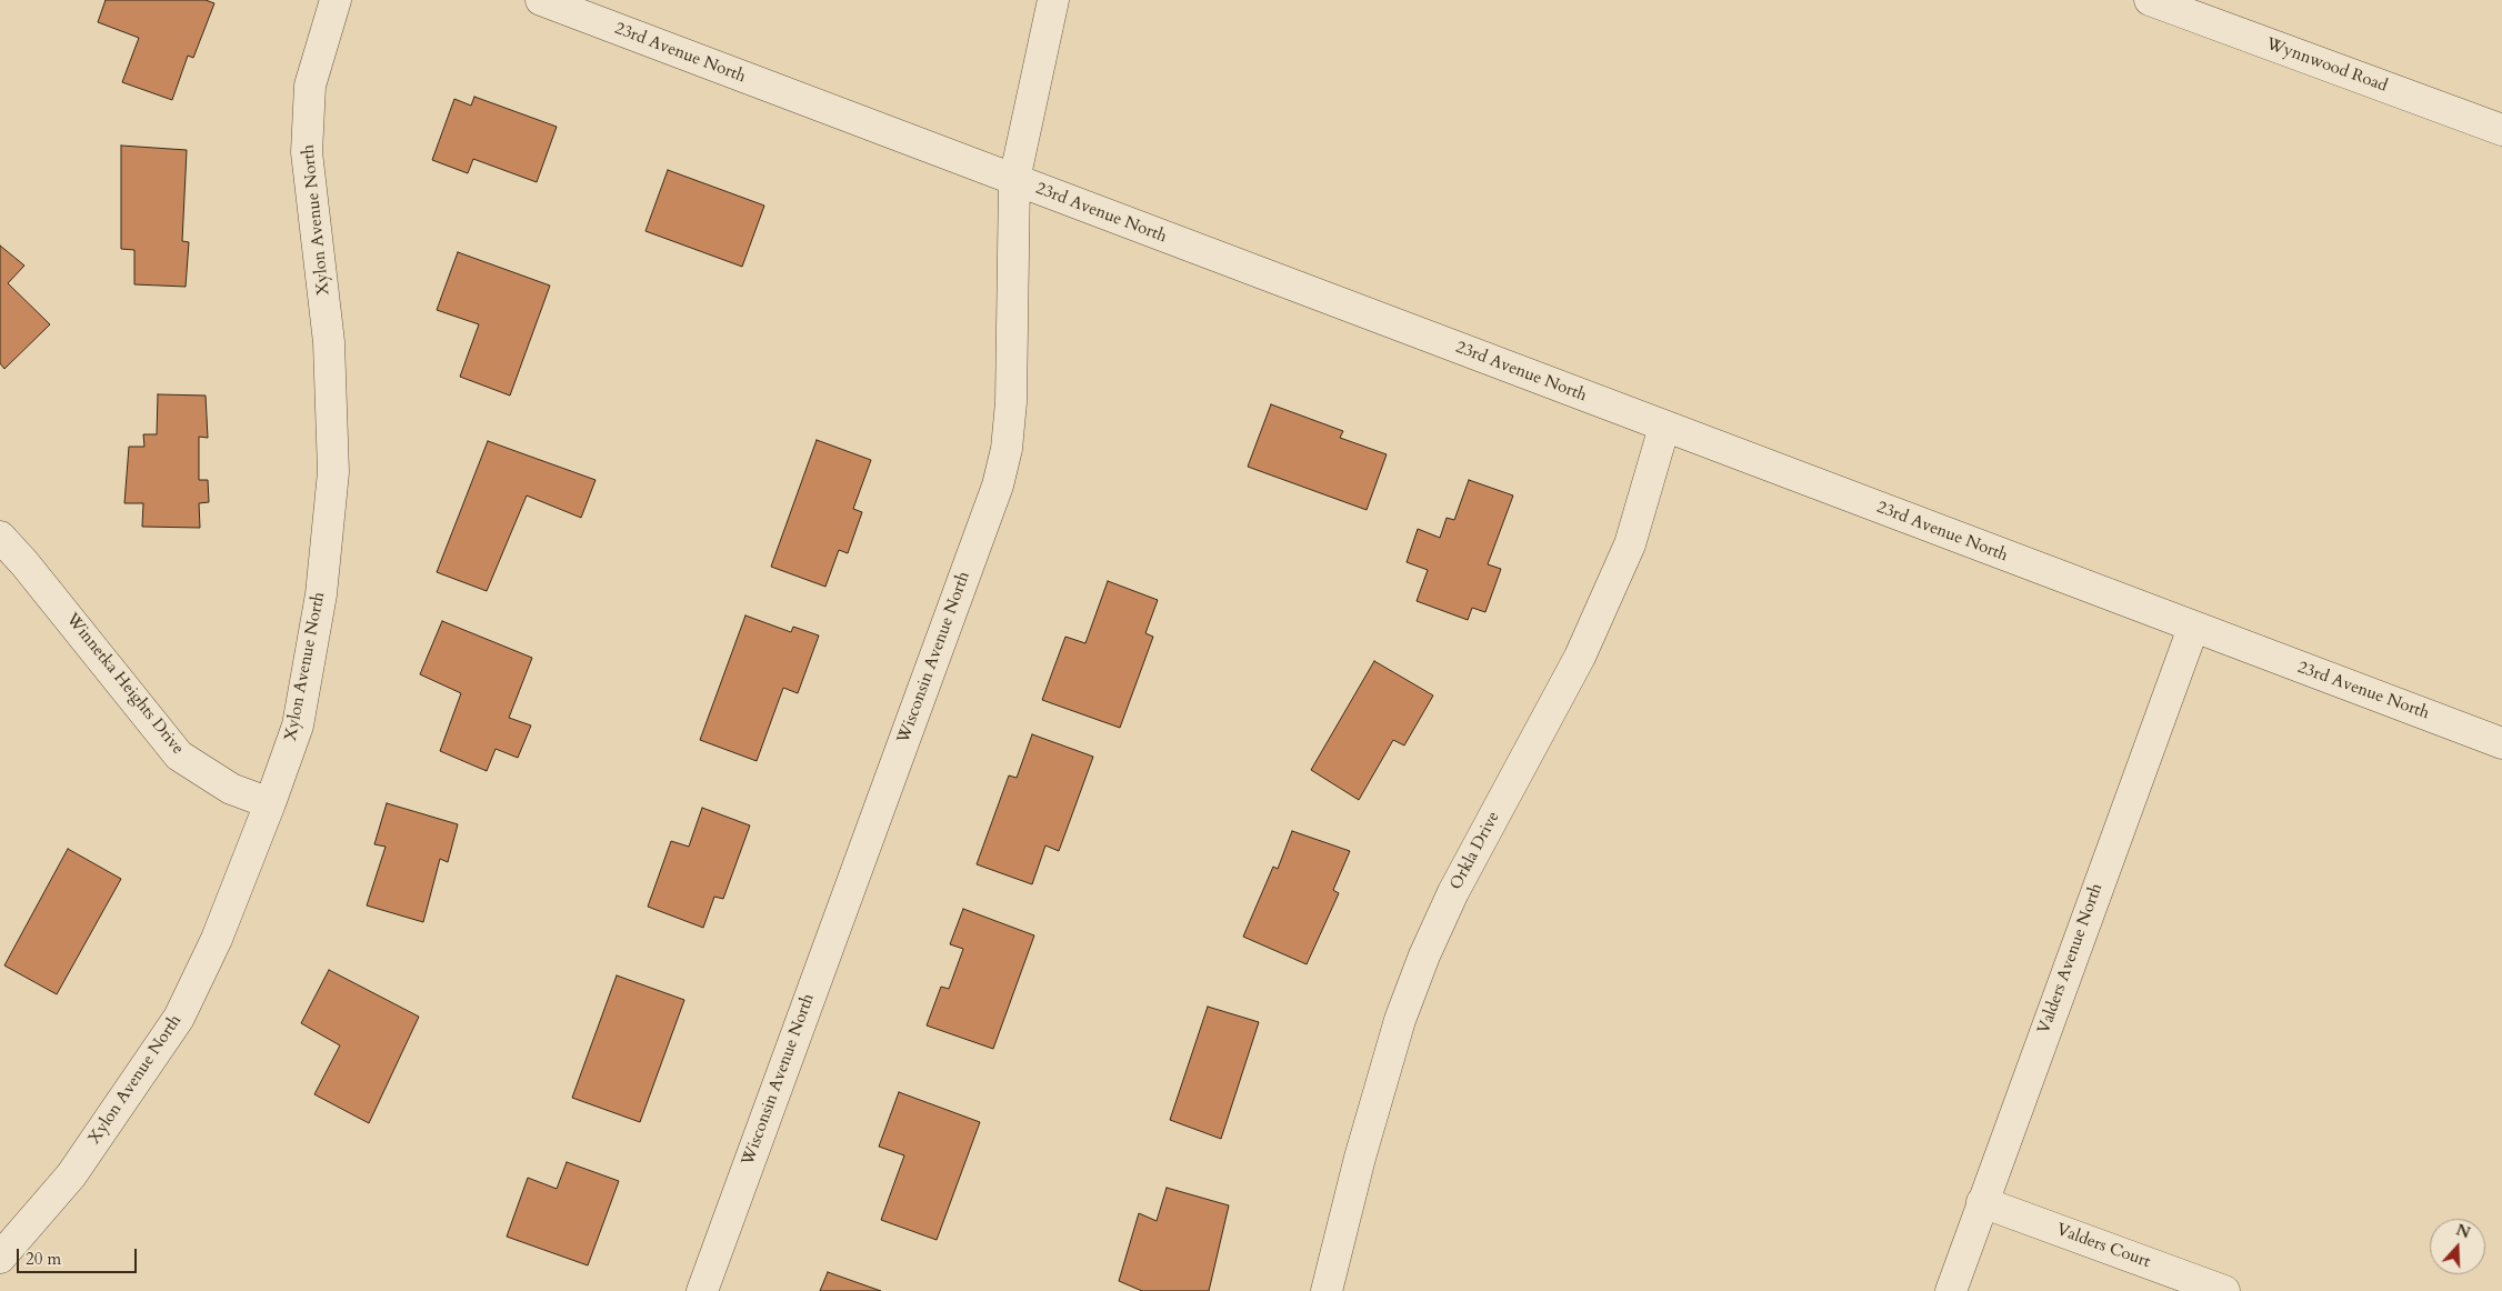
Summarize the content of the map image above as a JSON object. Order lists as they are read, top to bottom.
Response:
{
  "streets": {
    "street": [
      "23rd Avenue North",
      "Wynnwood Road",
      "Xylon Avenue North",
      "Wisconsin Avenue North",
      "Winnetka Heights Drive",
      "Orkla Drive",
      "Valders Avenue North",
      "Valders Court"
    ]
  },
  "crossings": [
    ["23rd Avenue North", "Wisconsin Avenue North"],
    ["23rd Avenue North", "Orkla Drive"],
    ["23rd Avenue North", "Valders Avenue North"],
    ["Xylon Avenue North", "Winnetka Heights Drive"],
    ["Valders Avenue North", "Valders Court"]
  ],
  "scale_bar": "20 m",
  "north": "top"
}
